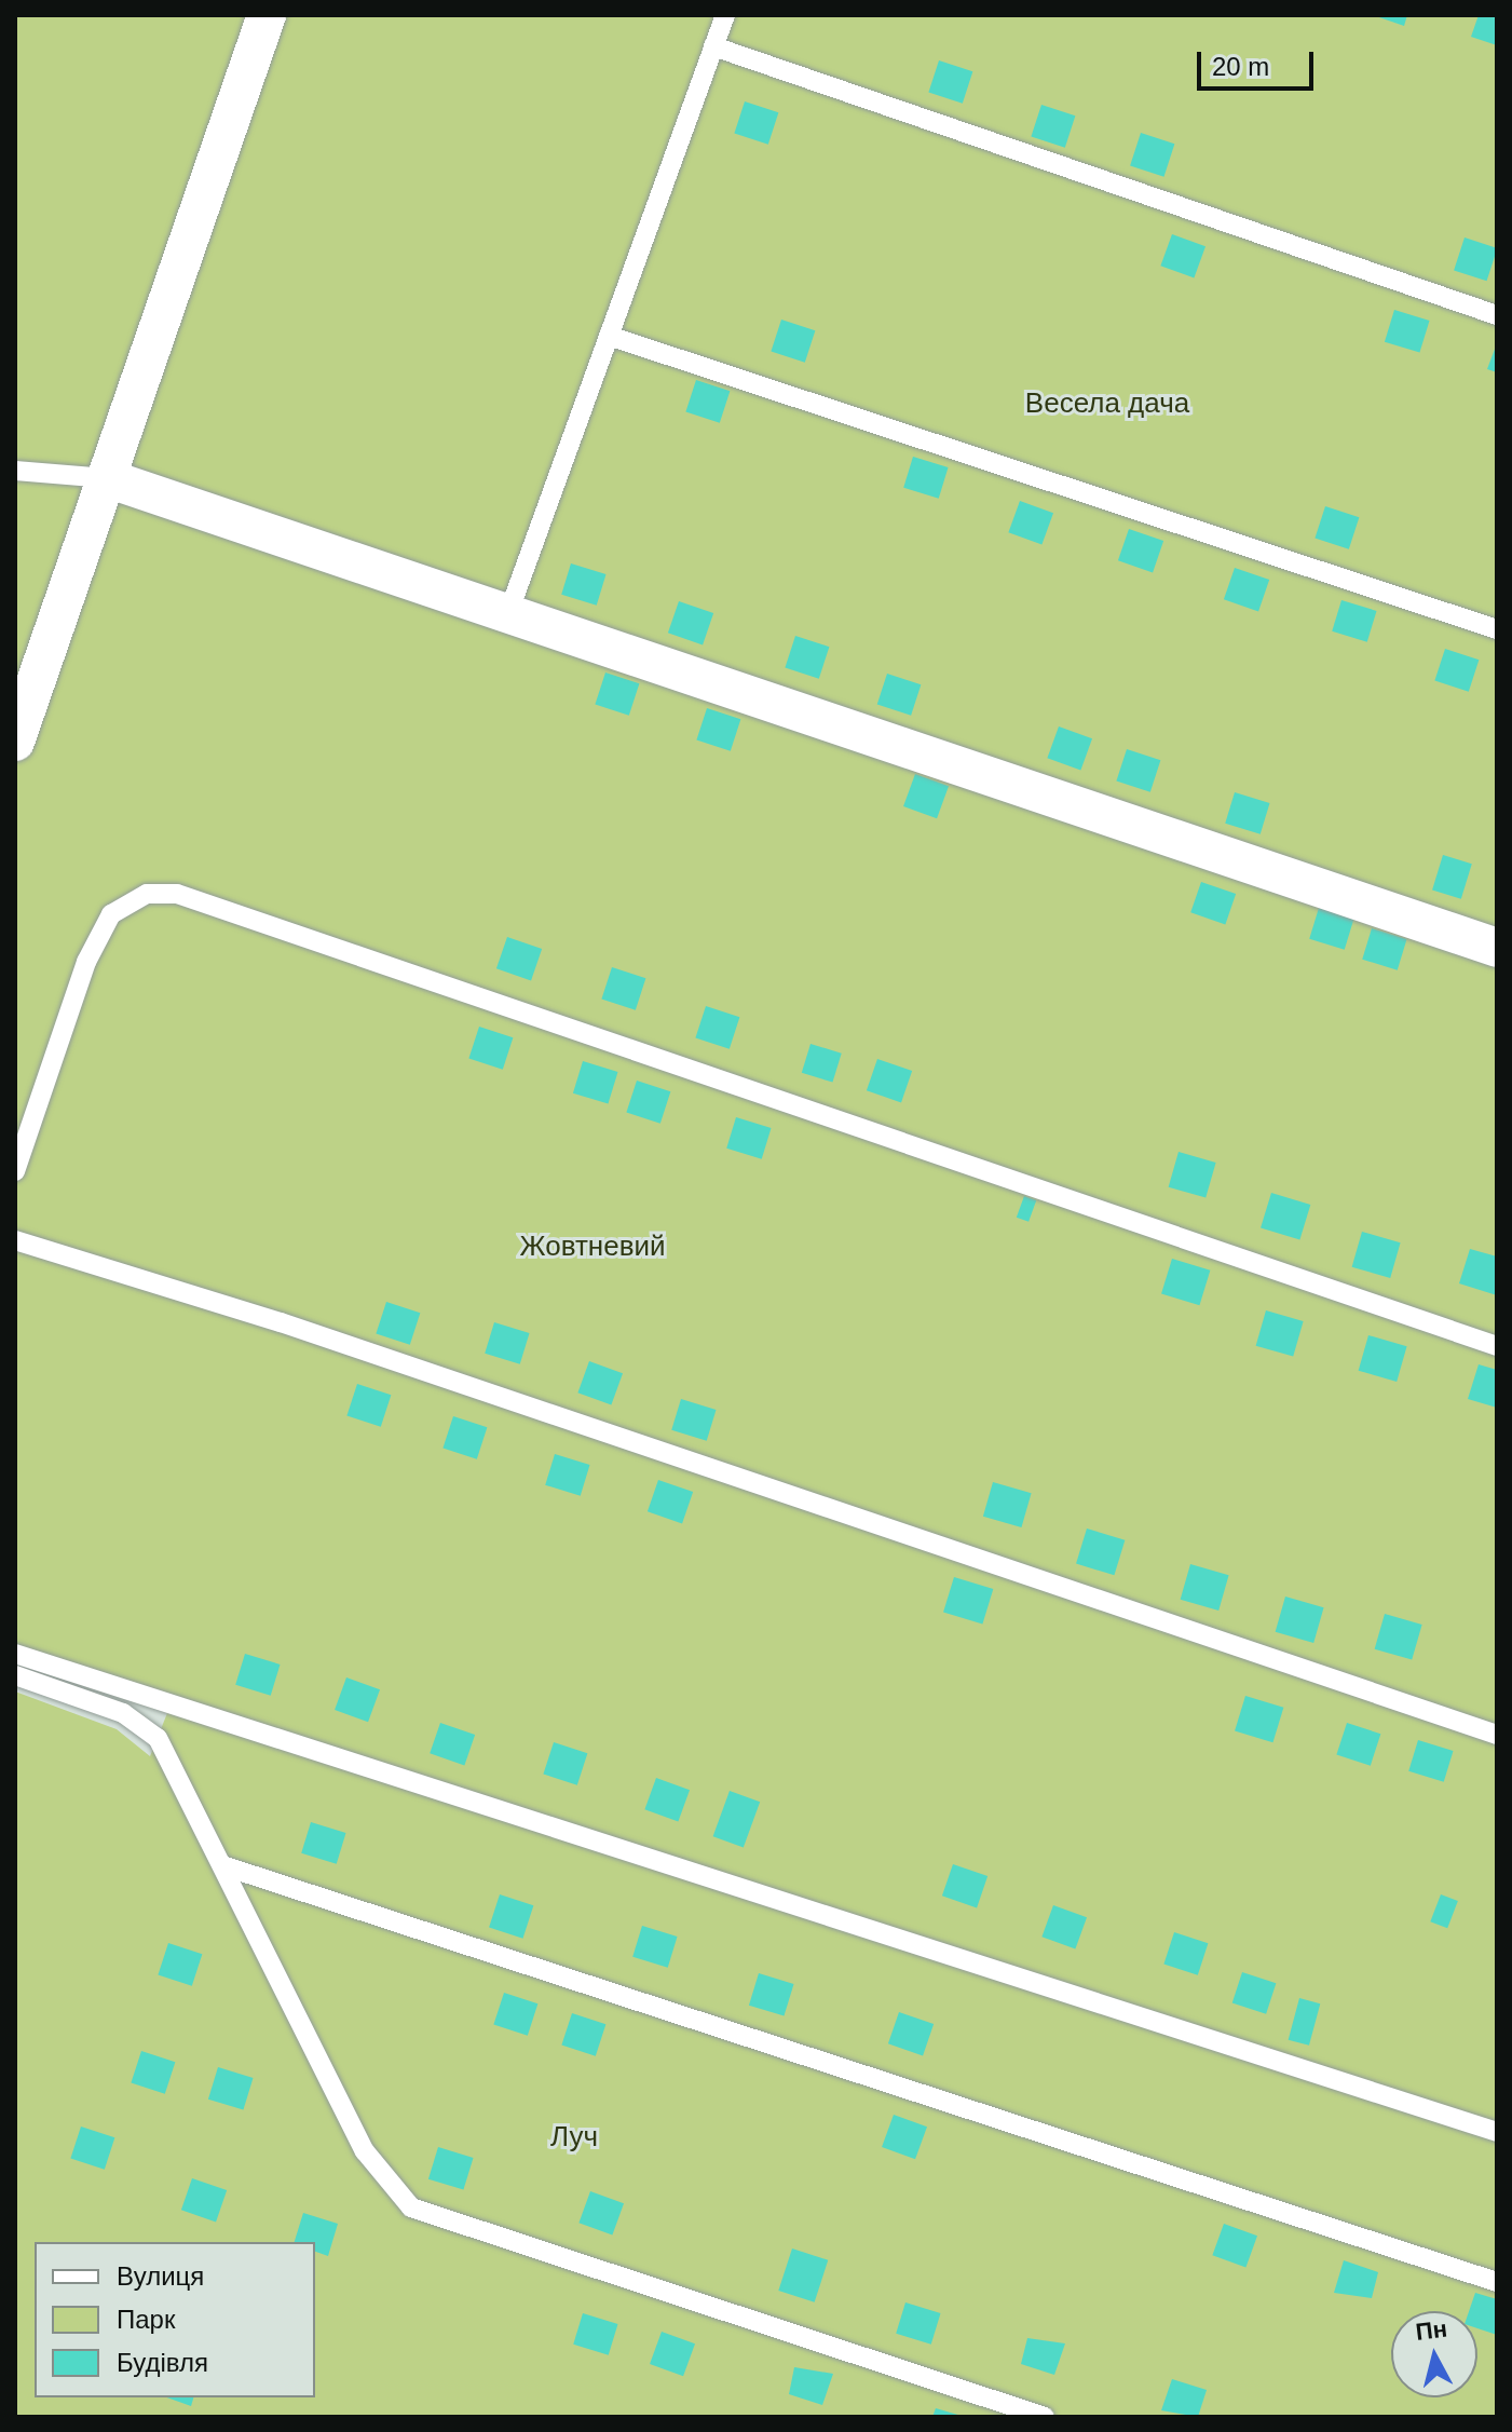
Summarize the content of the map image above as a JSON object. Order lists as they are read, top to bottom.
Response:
{
  "parks": ["Весела дача", "Жовтневий", "Луч"],
  "legend": ["Вулиця", "Парк", "Будівля"],
  "scale_bar": "20 m",
  "north": "top"
}
